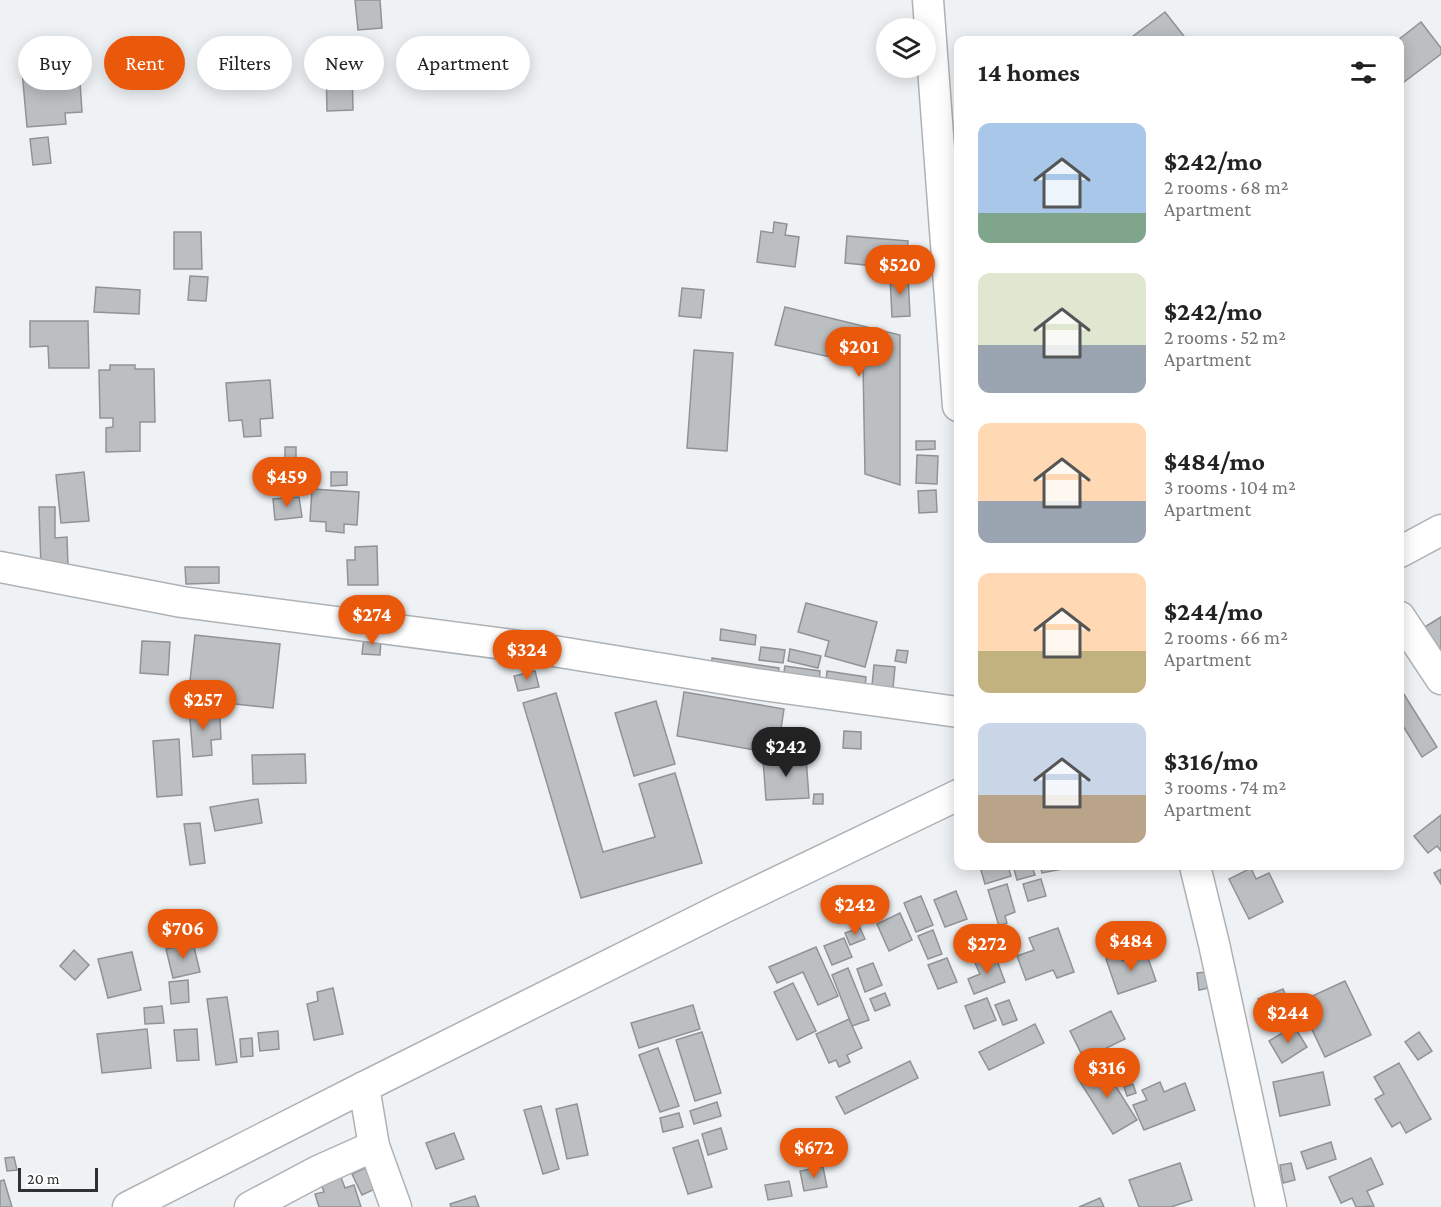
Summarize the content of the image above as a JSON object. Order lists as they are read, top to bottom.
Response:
{
  "scale_bar": "20 m",
  "page": {
    "chip": [
      "Buy",
      "Rent",
      "Filters",
      "New",
      "Apartment"
    ],
    "heading": "14 homes",
    "list": [
      {
        "name": "$242/mo",
        "note": "2 rooms · 68 m² · Apartment"
      },
      {
        "name": "$242/mo",
        "note": "2 rooms · 52 m² · Apartment"
      },
      {
        "name": "$484/mo",
        "note": "3 rooms · 104 m² · Apartment"
      },
      {
        "name": "$244/mo",
        "note": "2 rooms · 66 m² · Apartment"
      },
      {
        "name": "$316/mo",
        "note": "3 rooms · 74 m² · Apartment"
      }
    ],
    "price": [
      "$520",
      "$201",
      "$459",
      "$274",
      "$324",
      "$257",
      "$242",
      "$242",
      "$706",
      "$484",
      "$272",
      "$244",
      "$316",
      "$672"
    ],
    "scale": "20 m"
  }
}
